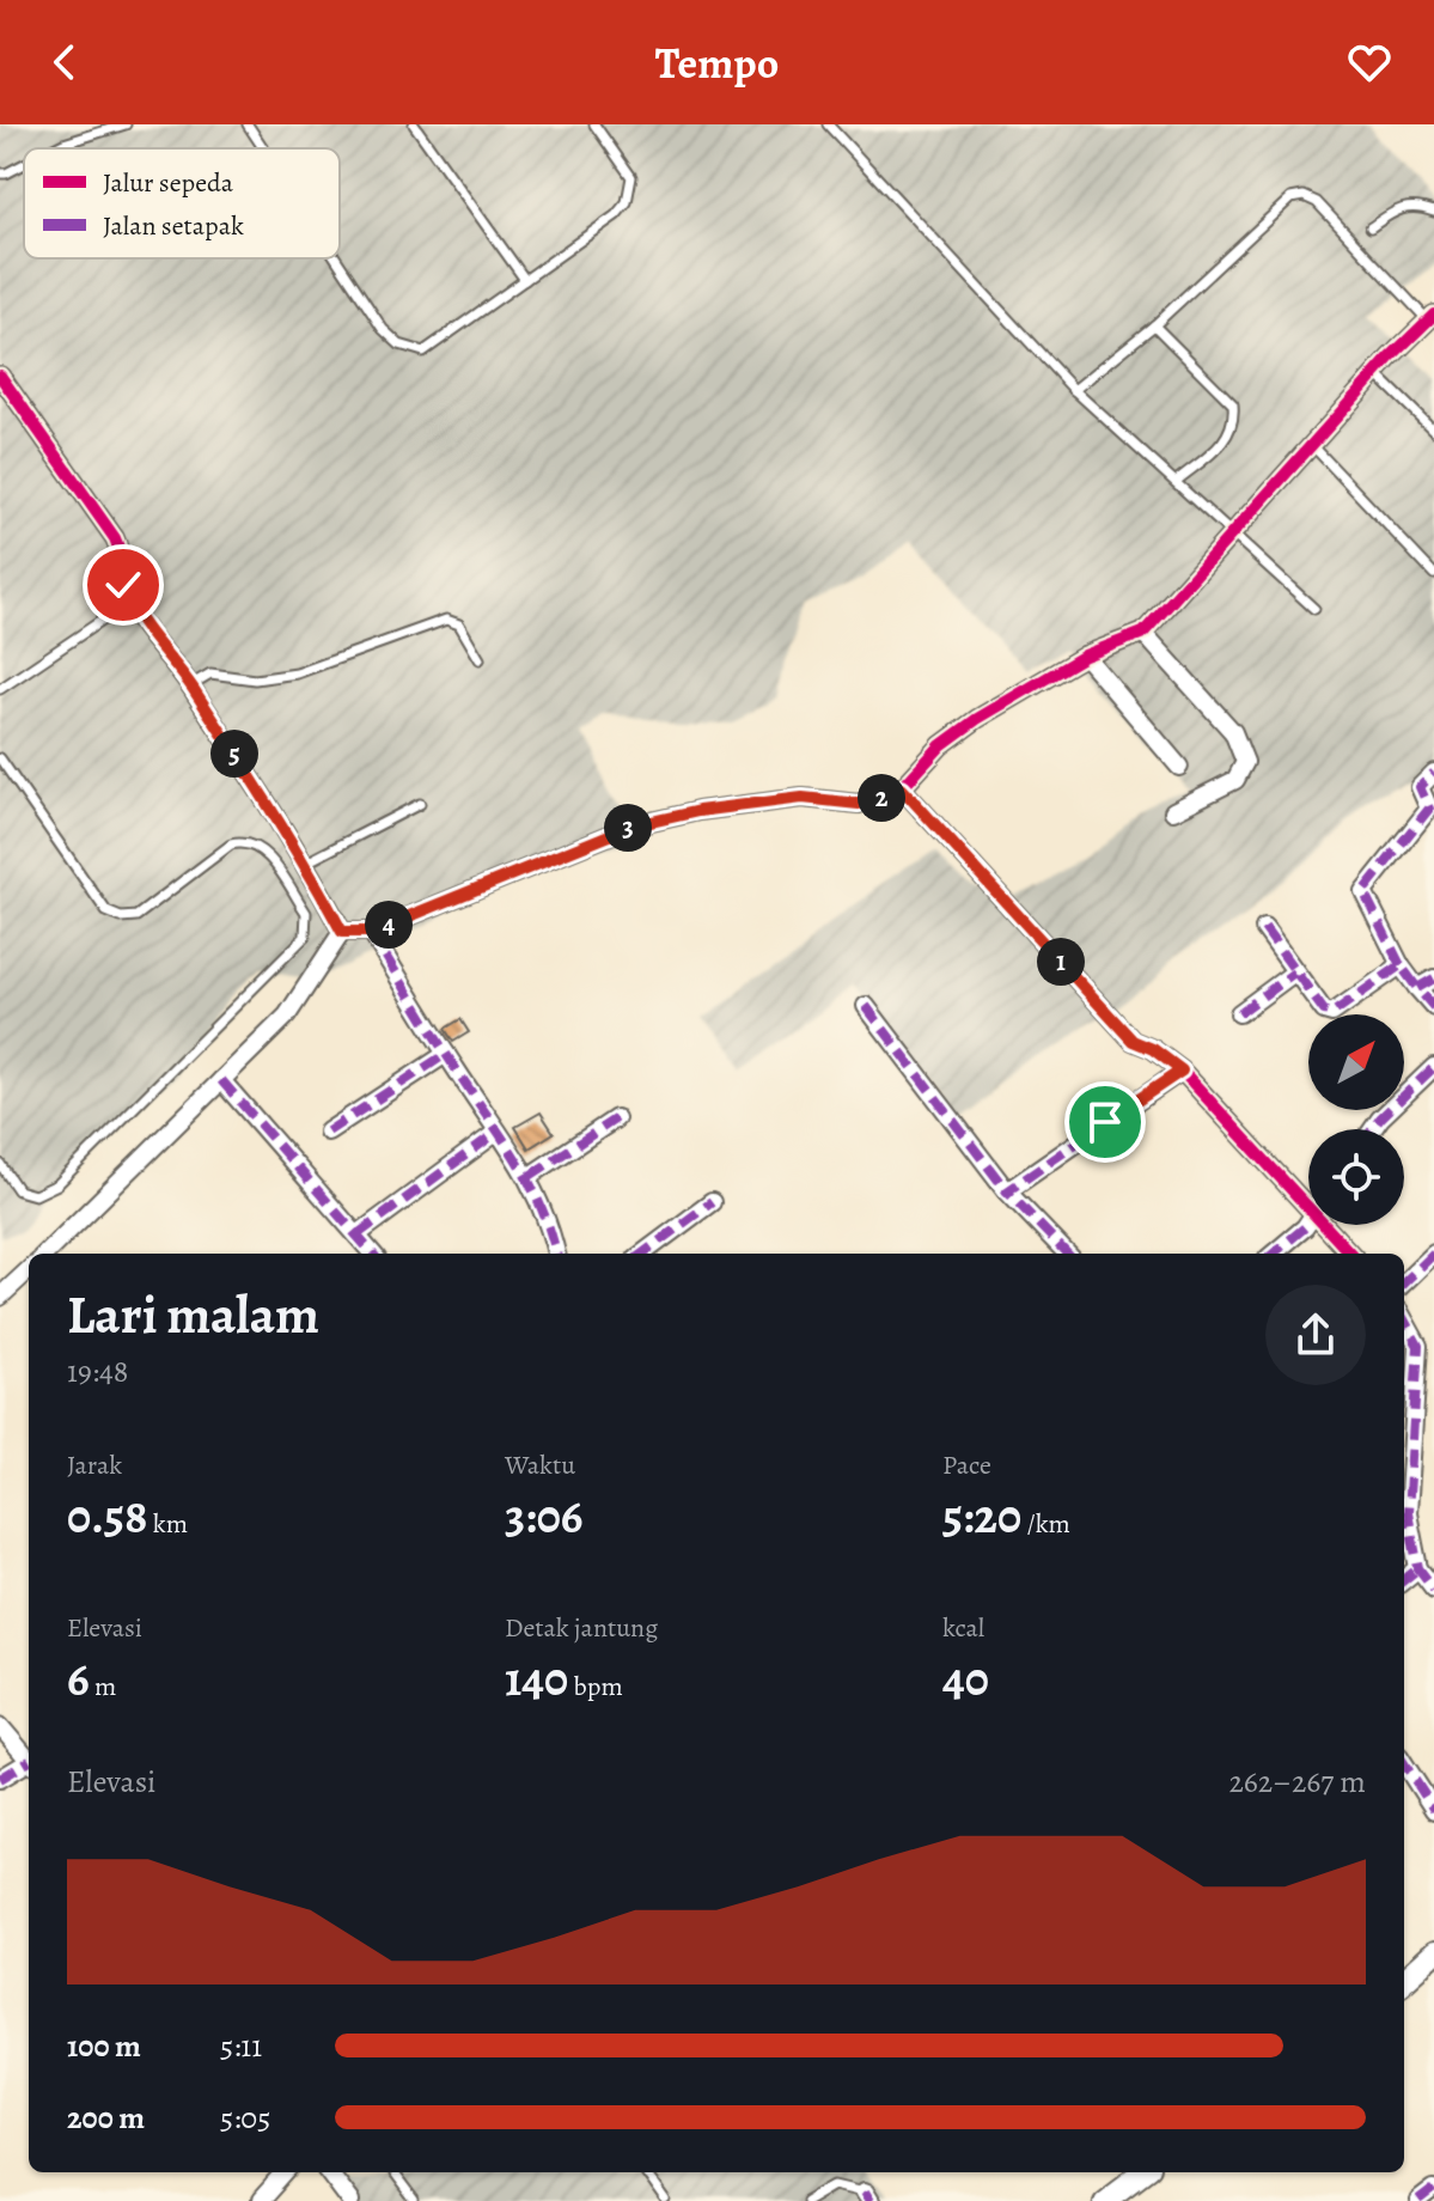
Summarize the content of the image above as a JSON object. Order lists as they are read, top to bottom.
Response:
{
  "legend": ["Jalur sepeda", "Jalan setapak"],
  "north": "top right",
  "page": {
    "header": "Tempo",
    "pins": [
      "5",
      "2",
      "3",
      "4",
      "1"
    ],
    "heading": ["Lari malam", "19:48"],
    "stats": [
      ["Jarak", "0.58 km"],
      ["Waktu", "3:06"],
      ["Pace", "5:20 /km"],
      ["Elevasi", "6 m"],
      ["Detak jantung", "140 bpm"],
      ["kcal", "40"]
    ],
    "chart": ["Elevasi", "262–267 m"],
    "list": [
      {
        "name": "100 m",
        "note": "5:11"
      },
      {
        "name": "200 m",
        "note": "5:05"
      }
    ]
  }
}
